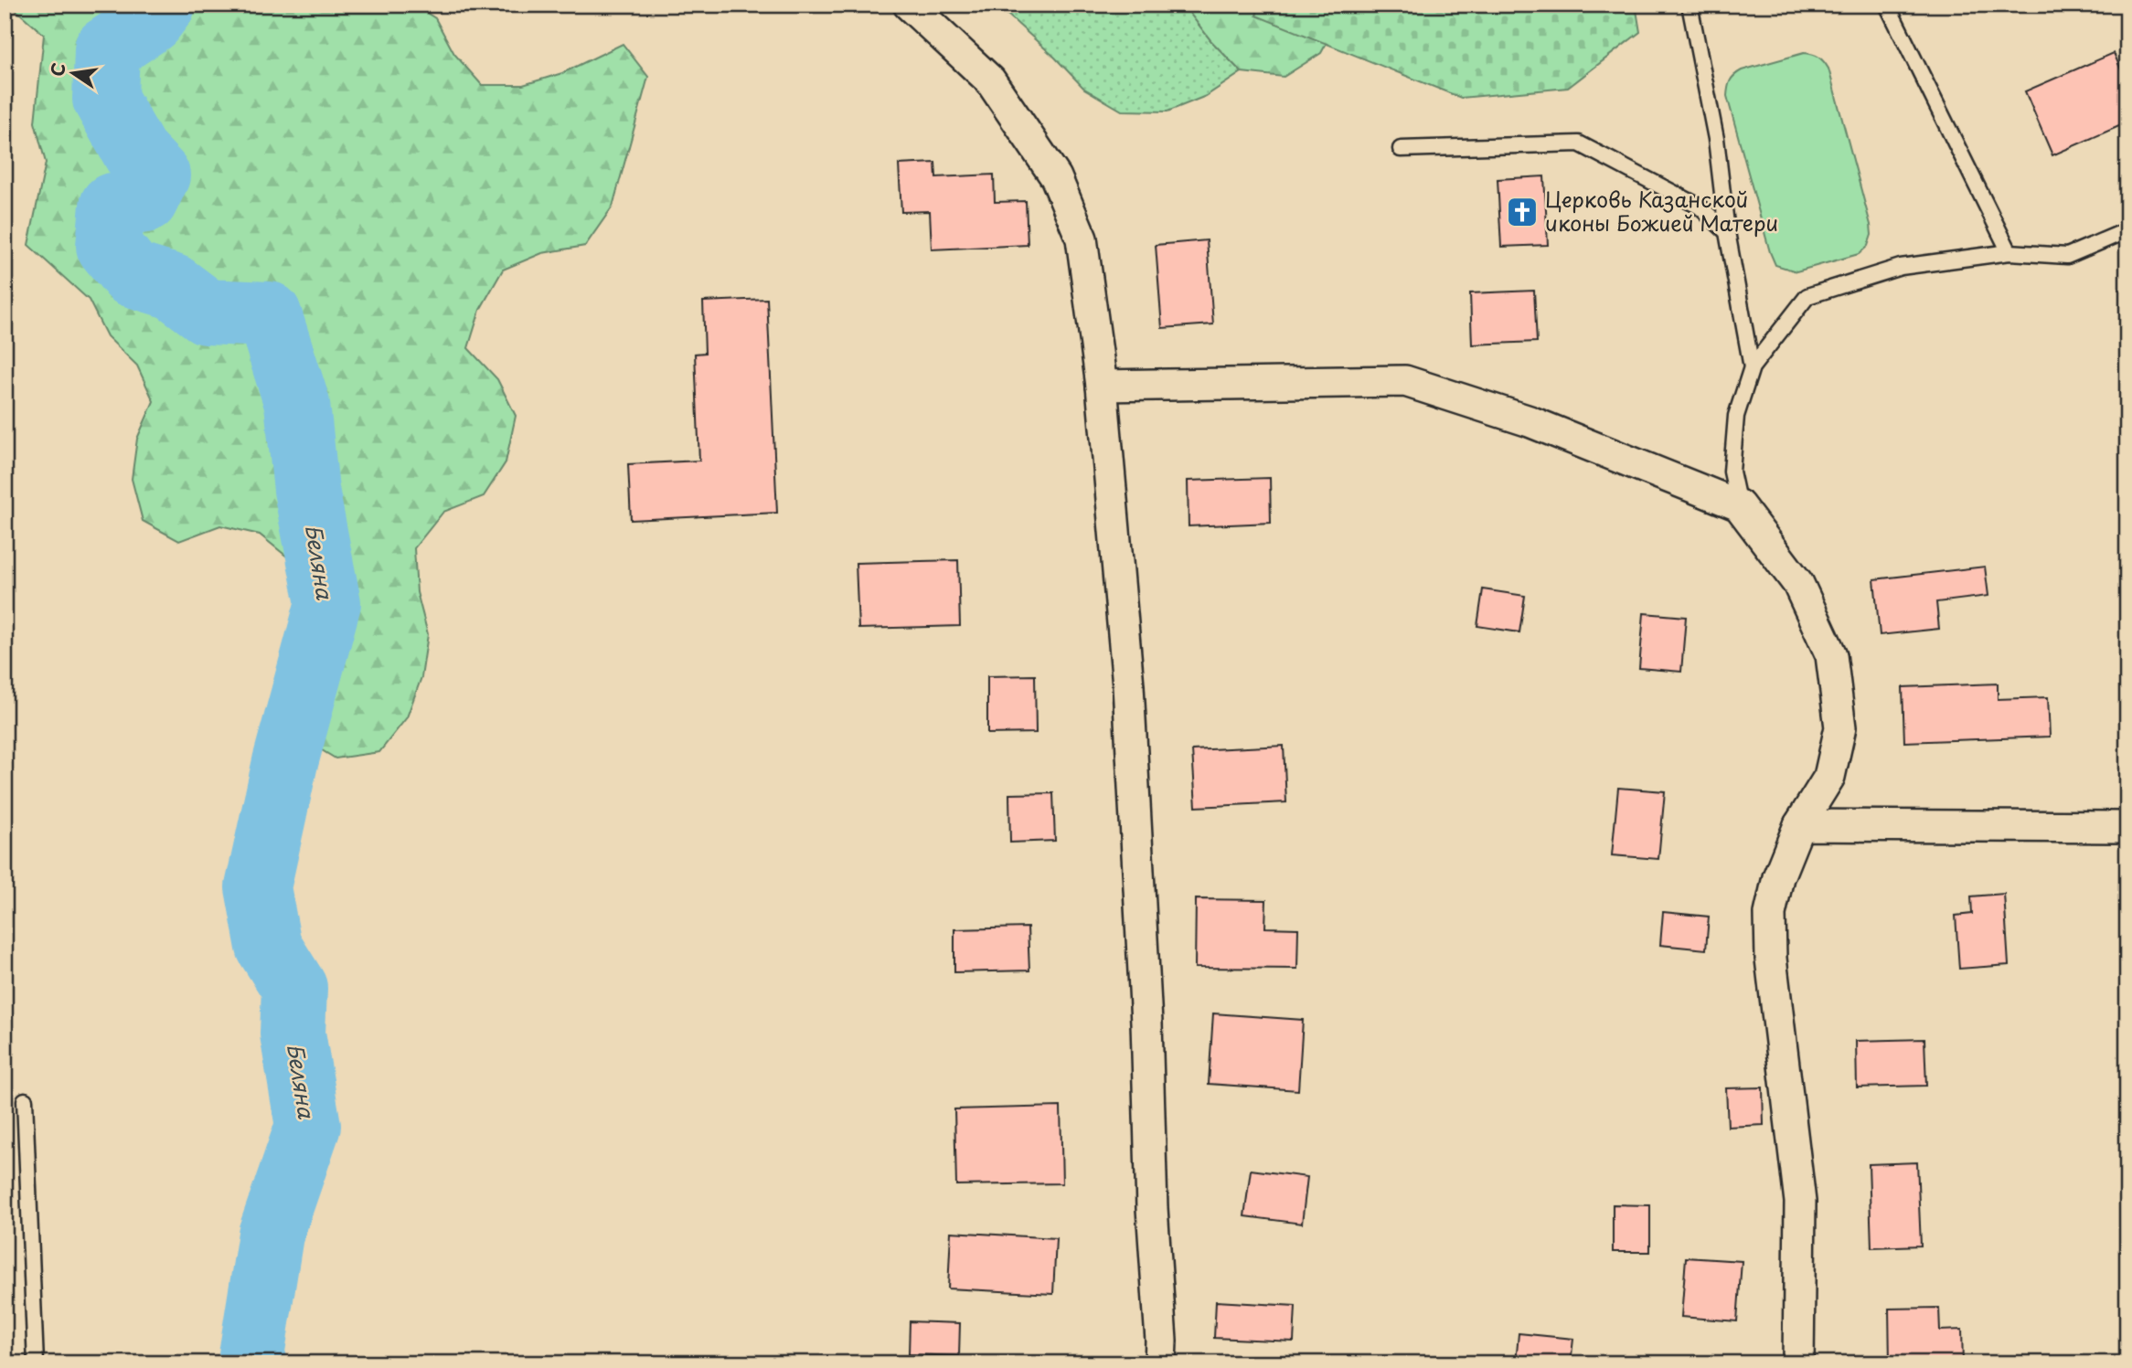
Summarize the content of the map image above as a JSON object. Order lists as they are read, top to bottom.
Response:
{
  "water": ["Беляна"],
  "places": {
    "church": ["Церковь Казанской иконы Божией Матери"]
  },
  "north": "left"
}
